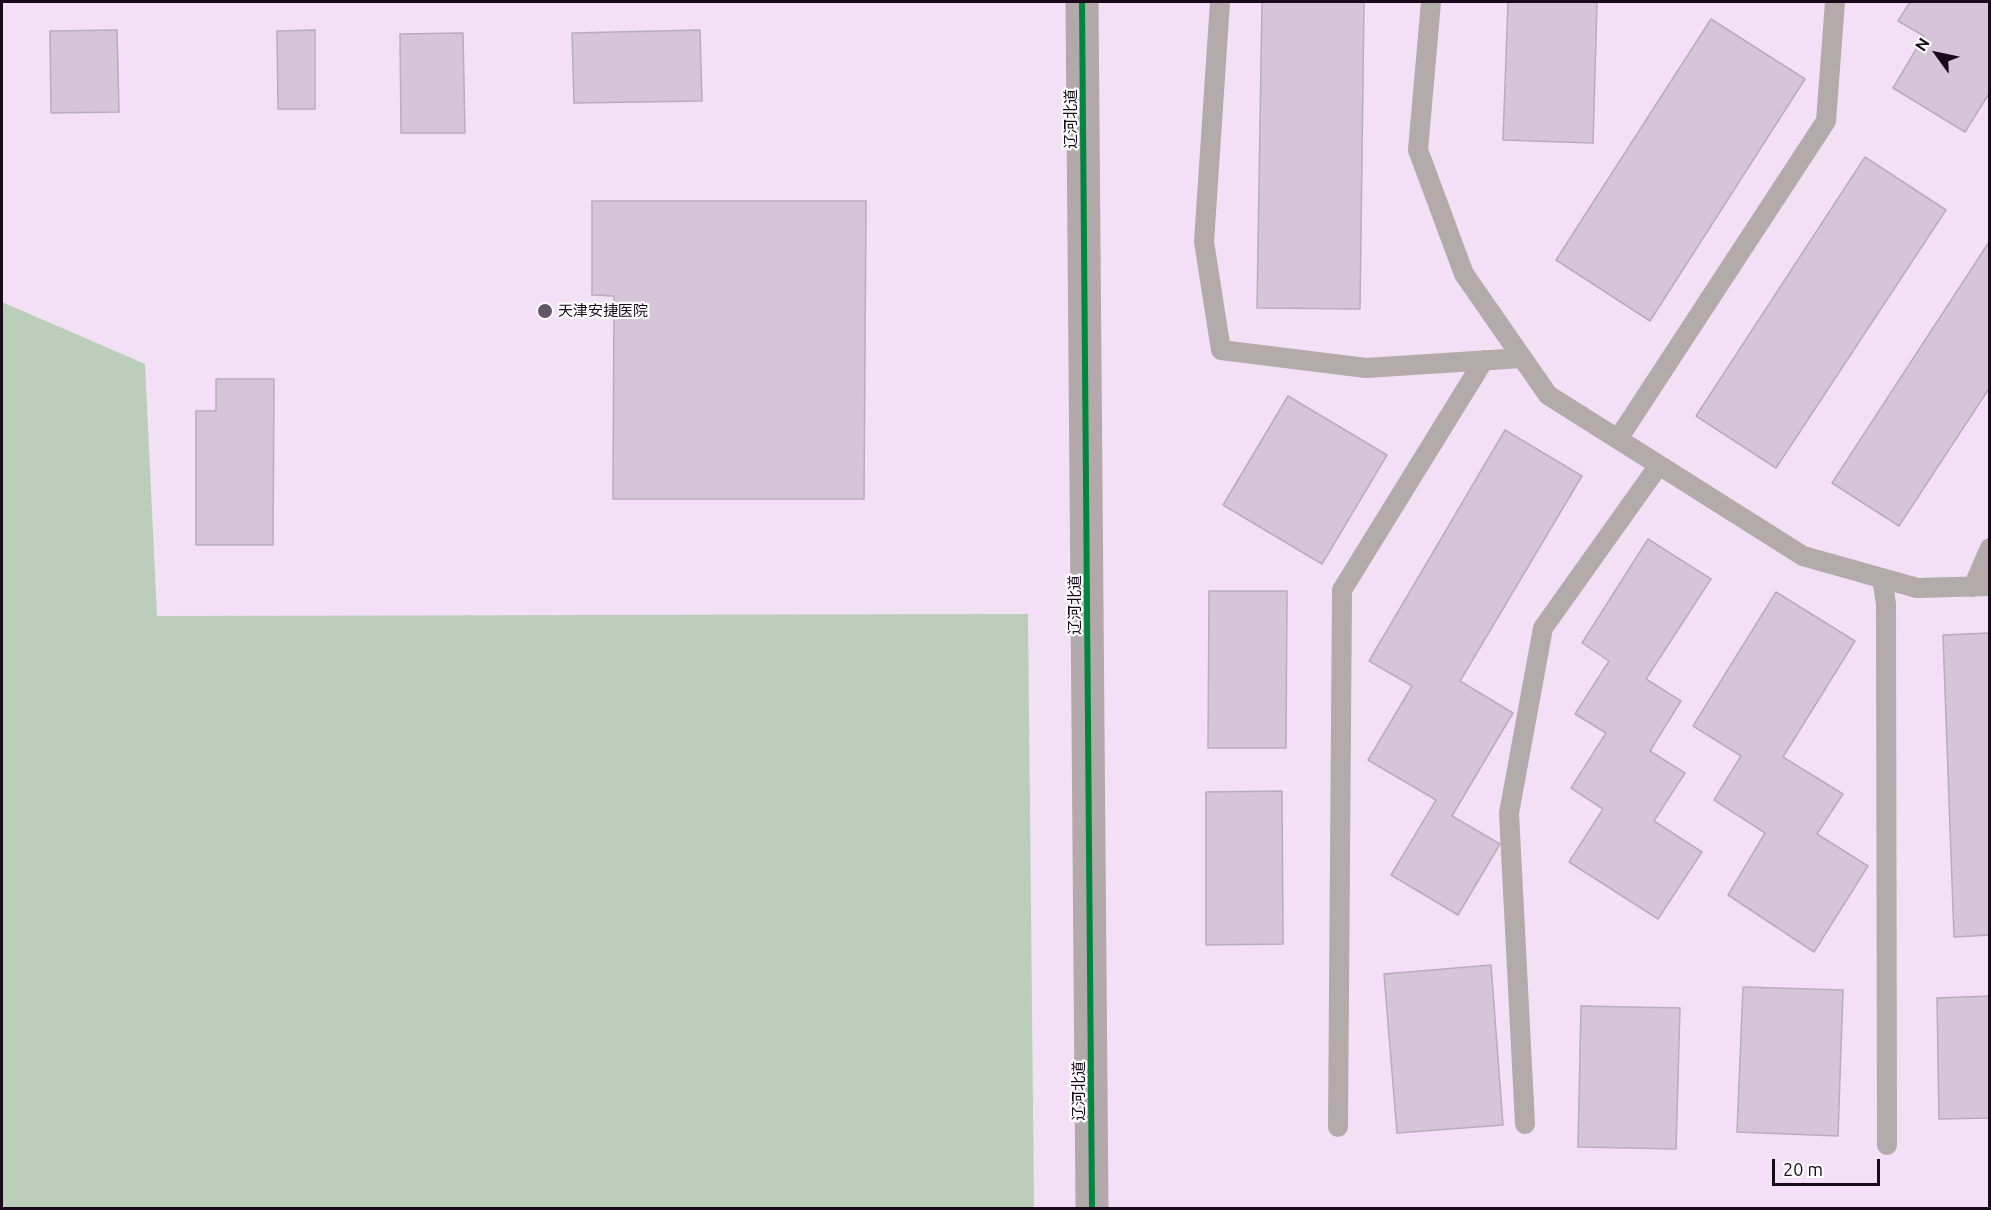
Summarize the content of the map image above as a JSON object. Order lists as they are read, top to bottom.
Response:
{
  "streets": {
    "street": ["辽河北道"]
  },
  "places": ["天津安捷医院"],
  "scale_bar": "20 m",
  "north": "top left"
}
